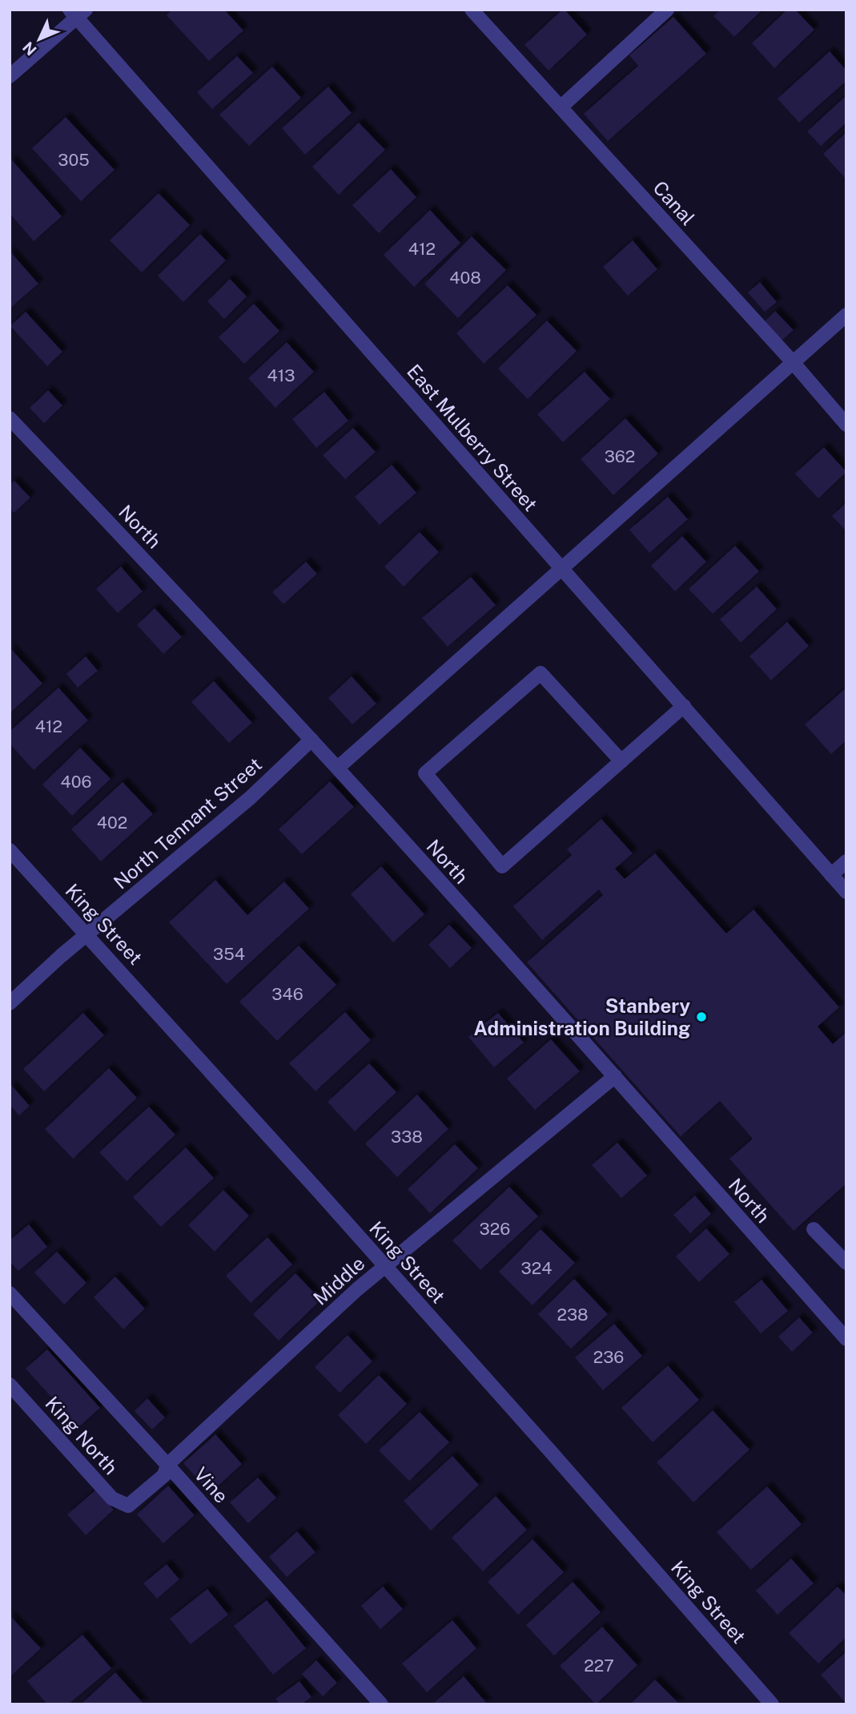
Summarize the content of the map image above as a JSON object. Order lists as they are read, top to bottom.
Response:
{
  "streets": {
    "street": [
      "Canal",
      "East Mulberry Street",
      "North",
      "North Tennant Street",
      "King Street",
      "Middle",
      "King North",
      "Vine"
    ]
  },
  "crossings": [
    ["North", "North Tennant Street"],
    ["North", "Middle"],
    ["North Tennant Street", "King Street"],
    ["King Street", "Middle"],
    ["Middle", "King North"],
    ["Middle", "Vine"]
  ],
  "places": ["Stanbery Administration Building"],
  "house_numbers": [
    "305",
    "412",
    "408",
    "413",
    "362",
    "412",
    "406",
    "402",
    "354",
    "346",
    "338",
    "326",
    "324",
    "238",
    "236",
    "227"
  ],
  "north": "bottom left"
}
